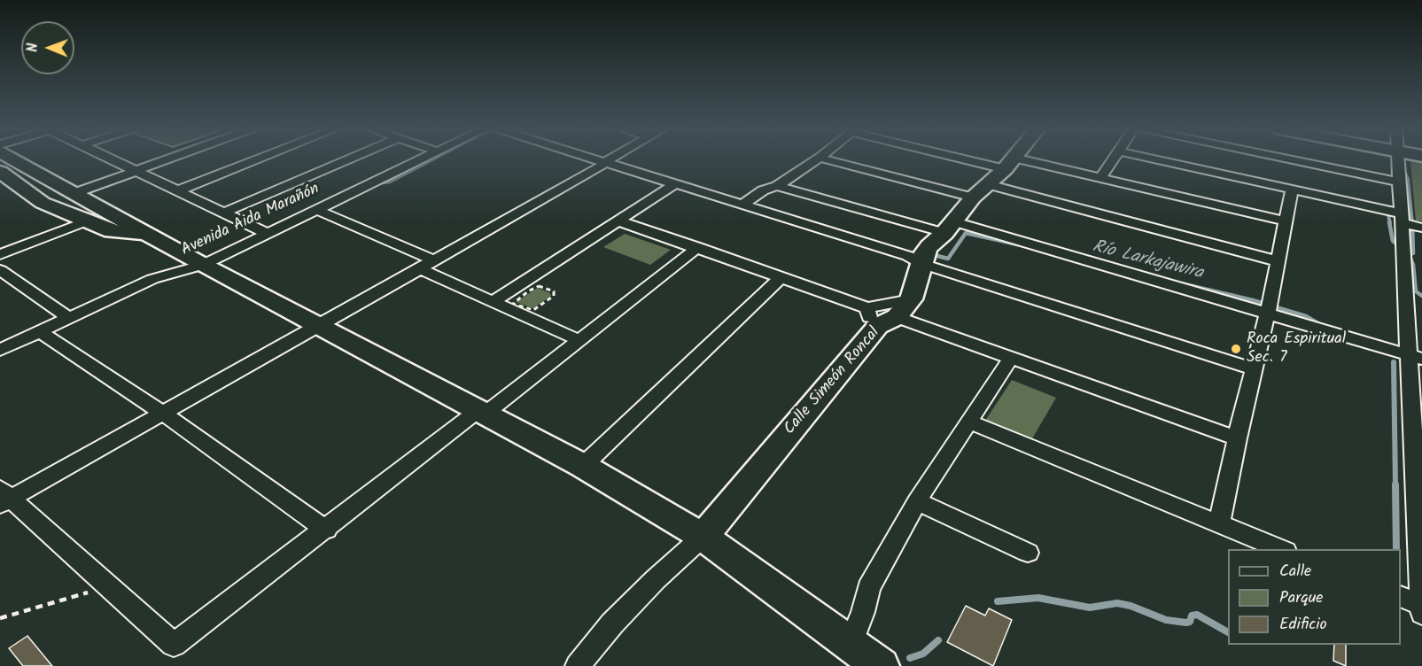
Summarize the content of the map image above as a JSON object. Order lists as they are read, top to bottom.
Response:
{
  "streets": {
    "street": ["Avenida Aida Marañón", "Calle Simeón Roncal"]
  },
  "water": ["Río Larkajawira"],
  "places": ["Roca Espiritual Sec. 7"],
  "legend": ["Calle", "Parque", "Edificio"],
  "north": "left"
}
